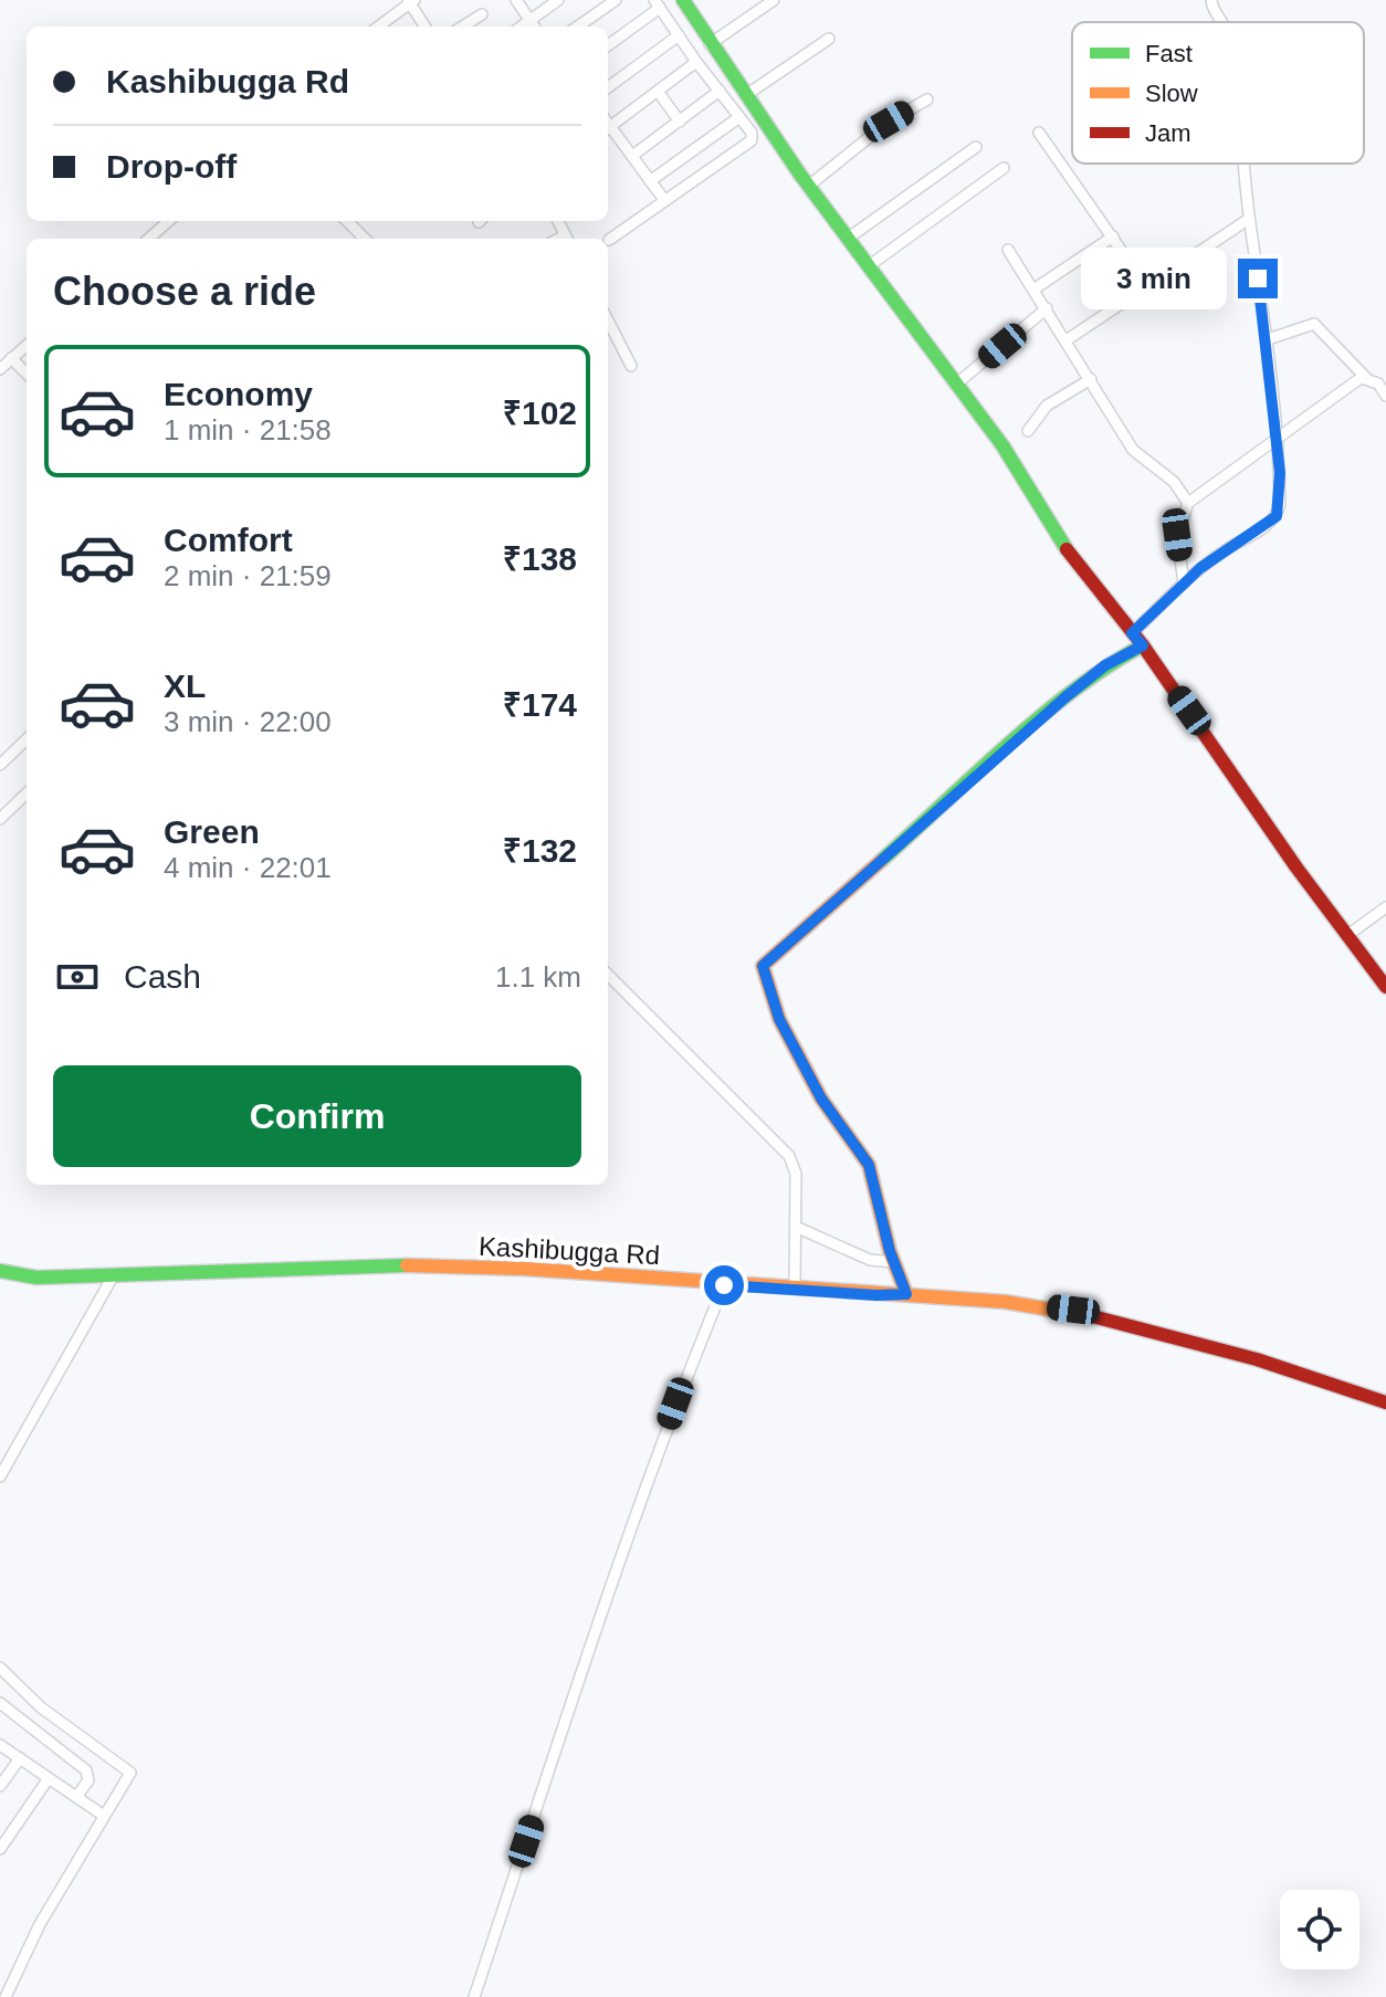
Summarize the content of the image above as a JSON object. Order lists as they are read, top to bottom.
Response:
{
  "streets": {
    "street": ["Kashibugga Rd"]
  },
  "legend": ["Fast", "Slow", "Jam"],
  "page": {
    "banner": ["Kashibugga Rd", "Drop-off"],
    "heading": "Choose a ride",
    "bubble": "3 min",
    "list": [
      {
        "name": "Economy",
        "note": "1 min · 21:58",
        "value": "₹102"
      },
      {
        "name": "Comfort",
        "note": "2 min · 21:59",
        "value": "₹138"
      },
      {
        "name": "XL",
        "note": "3 min · 22:00",
        "value": "₹174"
      },
      {
        "name": "Green",
        "note": "4 min · 22:01",
        "value": "₹132"
      }
    ],
    "pay": ["Cash", "1.1 km"],
    "buttons": "Confirm"
  }
}
